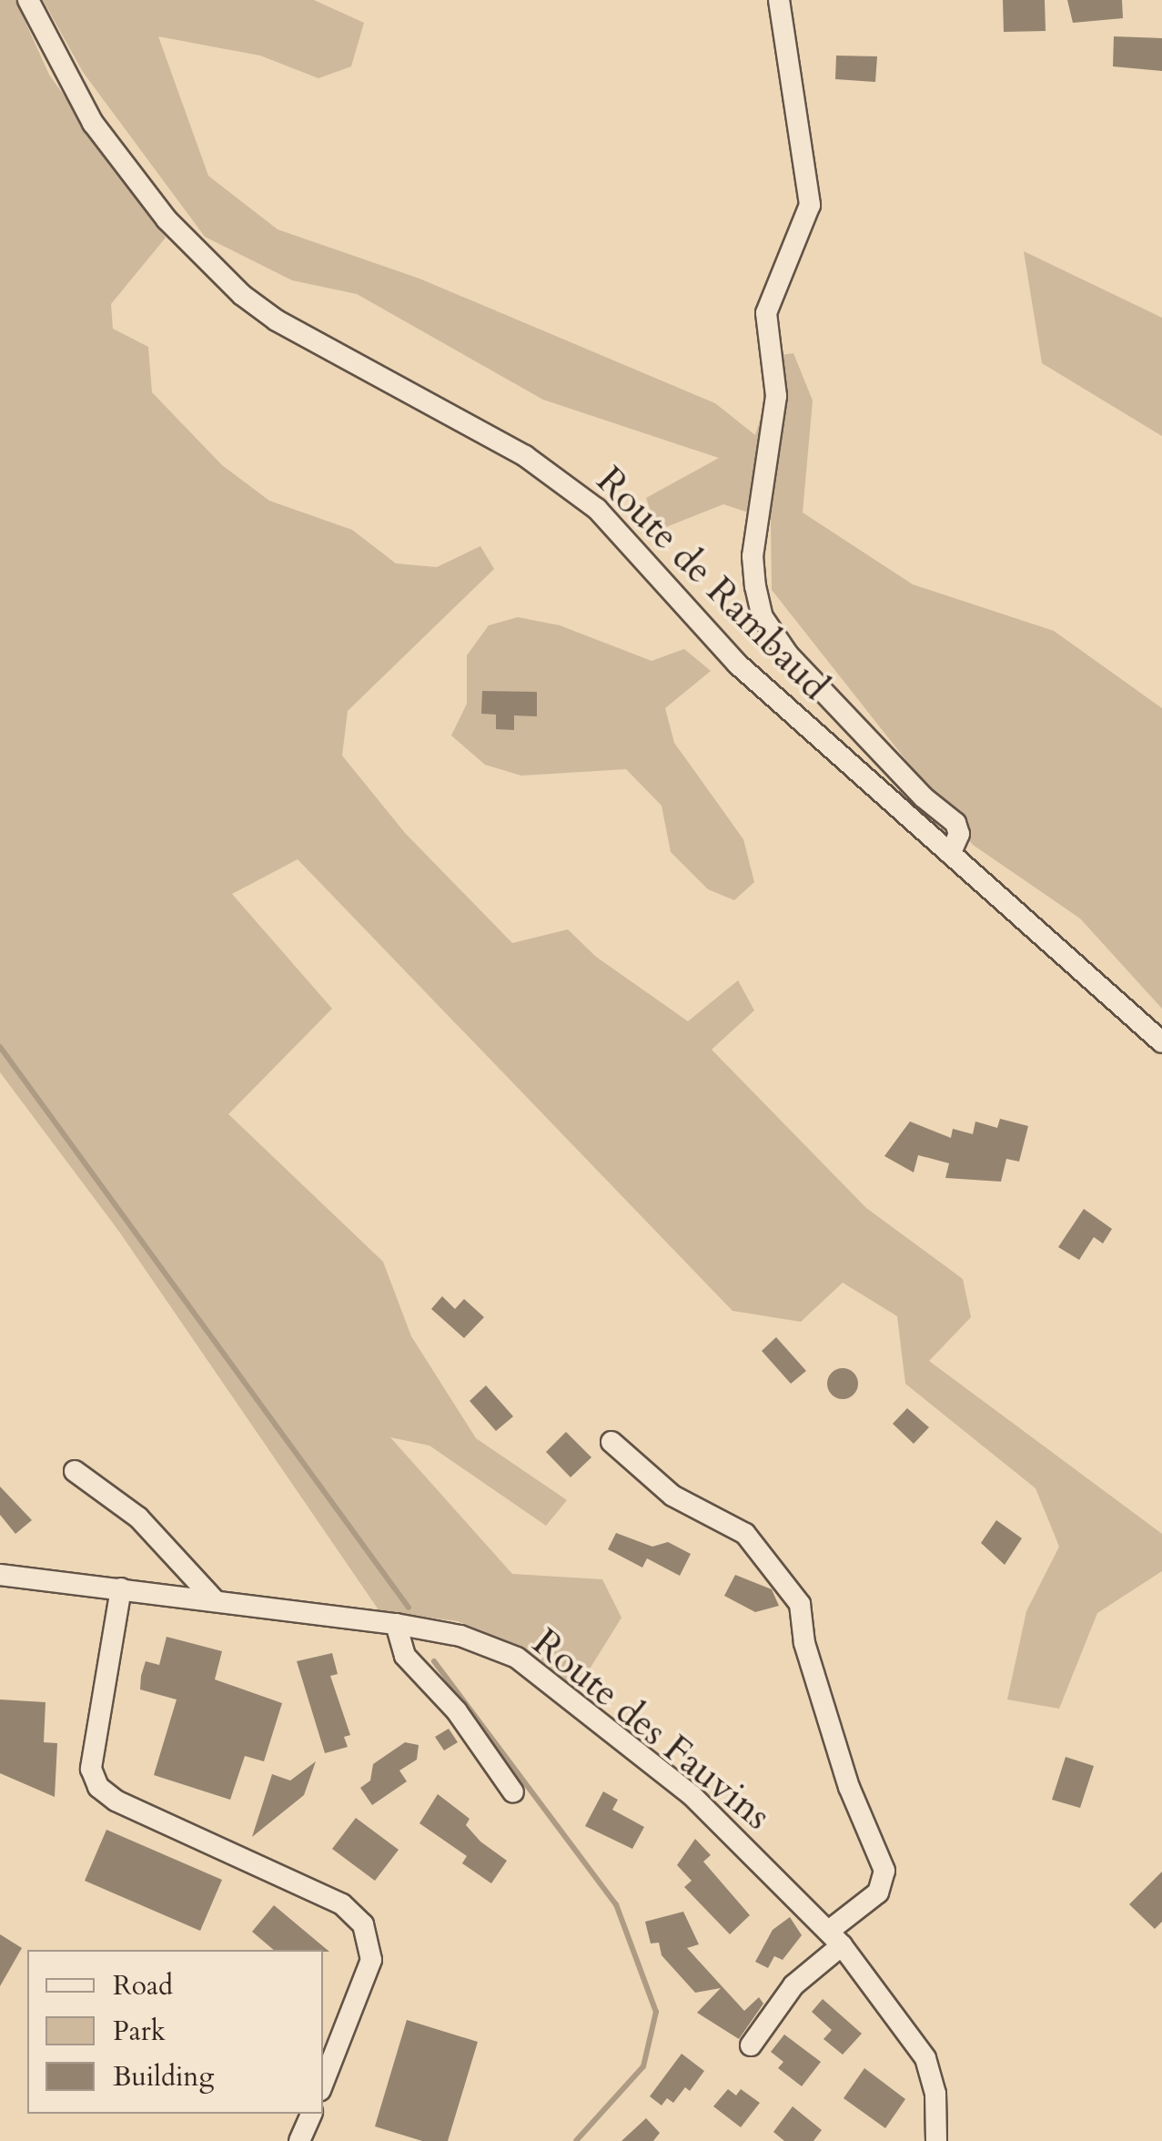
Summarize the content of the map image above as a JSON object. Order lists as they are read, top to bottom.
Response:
{
  "streets": {
    "street": ["Route de Rambaud", "Route des Fauvins"]
  },
  "legend": ["Road", "Park", "Building"]
}
